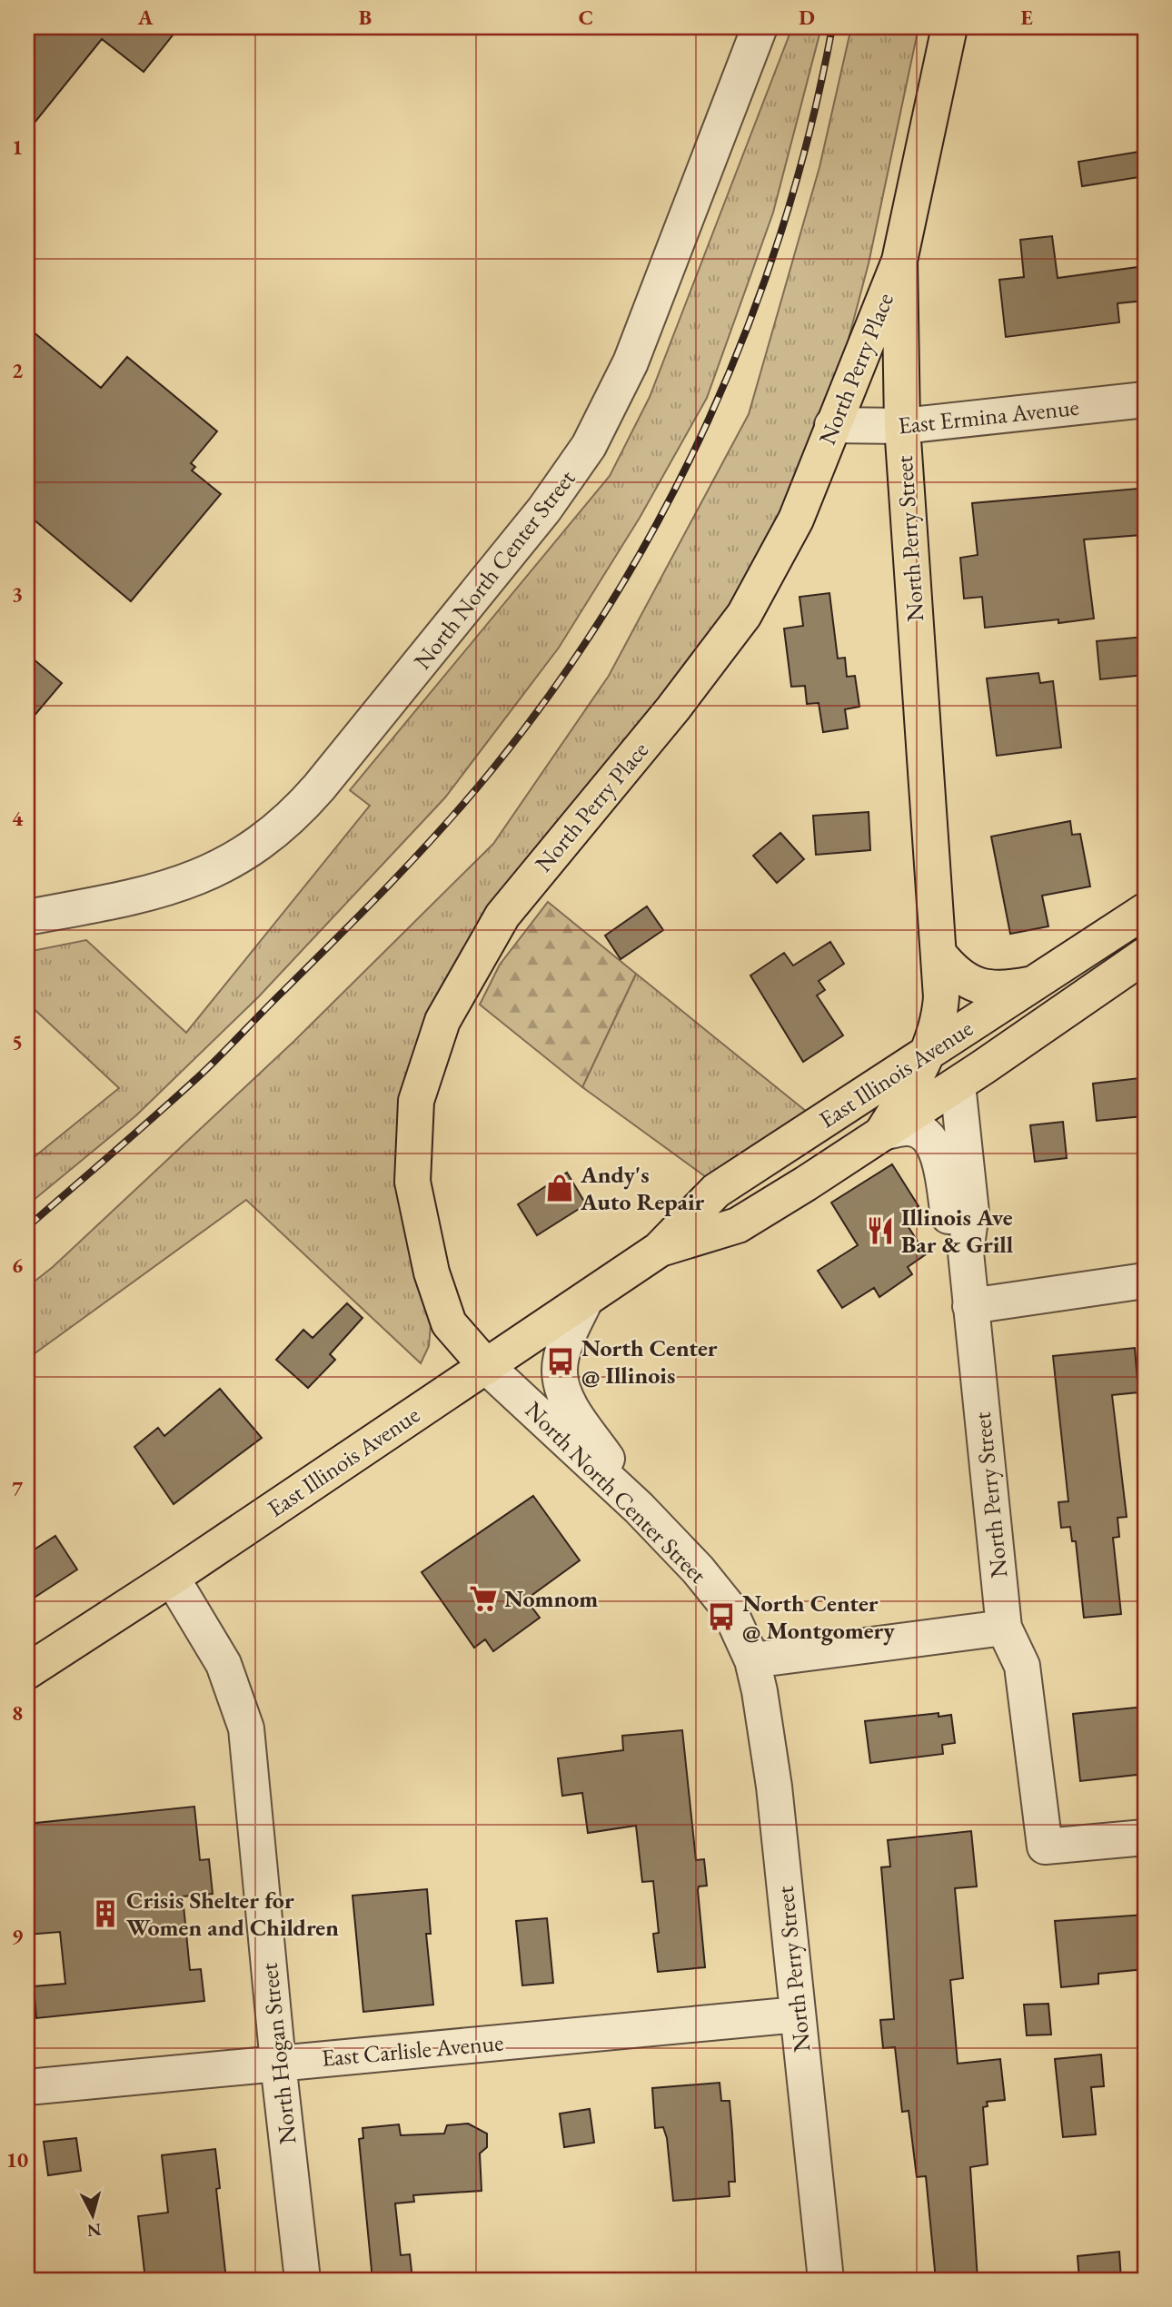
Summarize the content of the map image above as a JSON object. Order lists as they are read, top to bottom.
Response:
{
  "streets": {
    "main road": ["North Perry Place", "North Perry Street", "East Illinois Avenue"],
    "street": [
      "East Ermina Avenue",
      "North North Center Street",
      "East Carlisle Avenue",
      "North Hogan Street"
    ]
  },
  "crossings": [
    ["North Perry Place", "East Ermina Avenue"],
    ["North Perry Place", "North Perry Street"],
    ["North Perry Place", "North North Center Street"],
    ["North Perry Place", "East Illinois Avenue"],
    ["East Ermina Avenue", "North Perry Street"],
    ["North Perry Street", "North North Center Street"],
    ["North Perry Street", "East Illinois Avenue"],
    ["North Perry Street", "East Carlisle Avenue"],
    ["North North Center Street", "East Illinois Avenue"],
    ["East Illinois Avenue", "North Hogan Street"],
    ["East Carlisle Avenue", "North Hogan Street"]
  ],
  "places": {
    "shop": ["Andy's Auto Repair"],
    "restaurant": ["Illinois Ave Bar & Grill"],
    "bus stop": ["North Center @ Illinois", "North Center @ Montgomery"],
    "supermarket": ["Nomnom"],
    "building": ["Crisis Shelter for Women and Children"]
  },
  "north": "bottom",
  "grid": {
    "columns": [
      "A",
      "B",
      "C",
      "D",
      "E"
    ],
    "rows": [
      "1",
      "2",
      "3",
      "4",
      "5",
      "6",
      "7",
      "8",
      "9",
      "10"
    ]
  }
}
